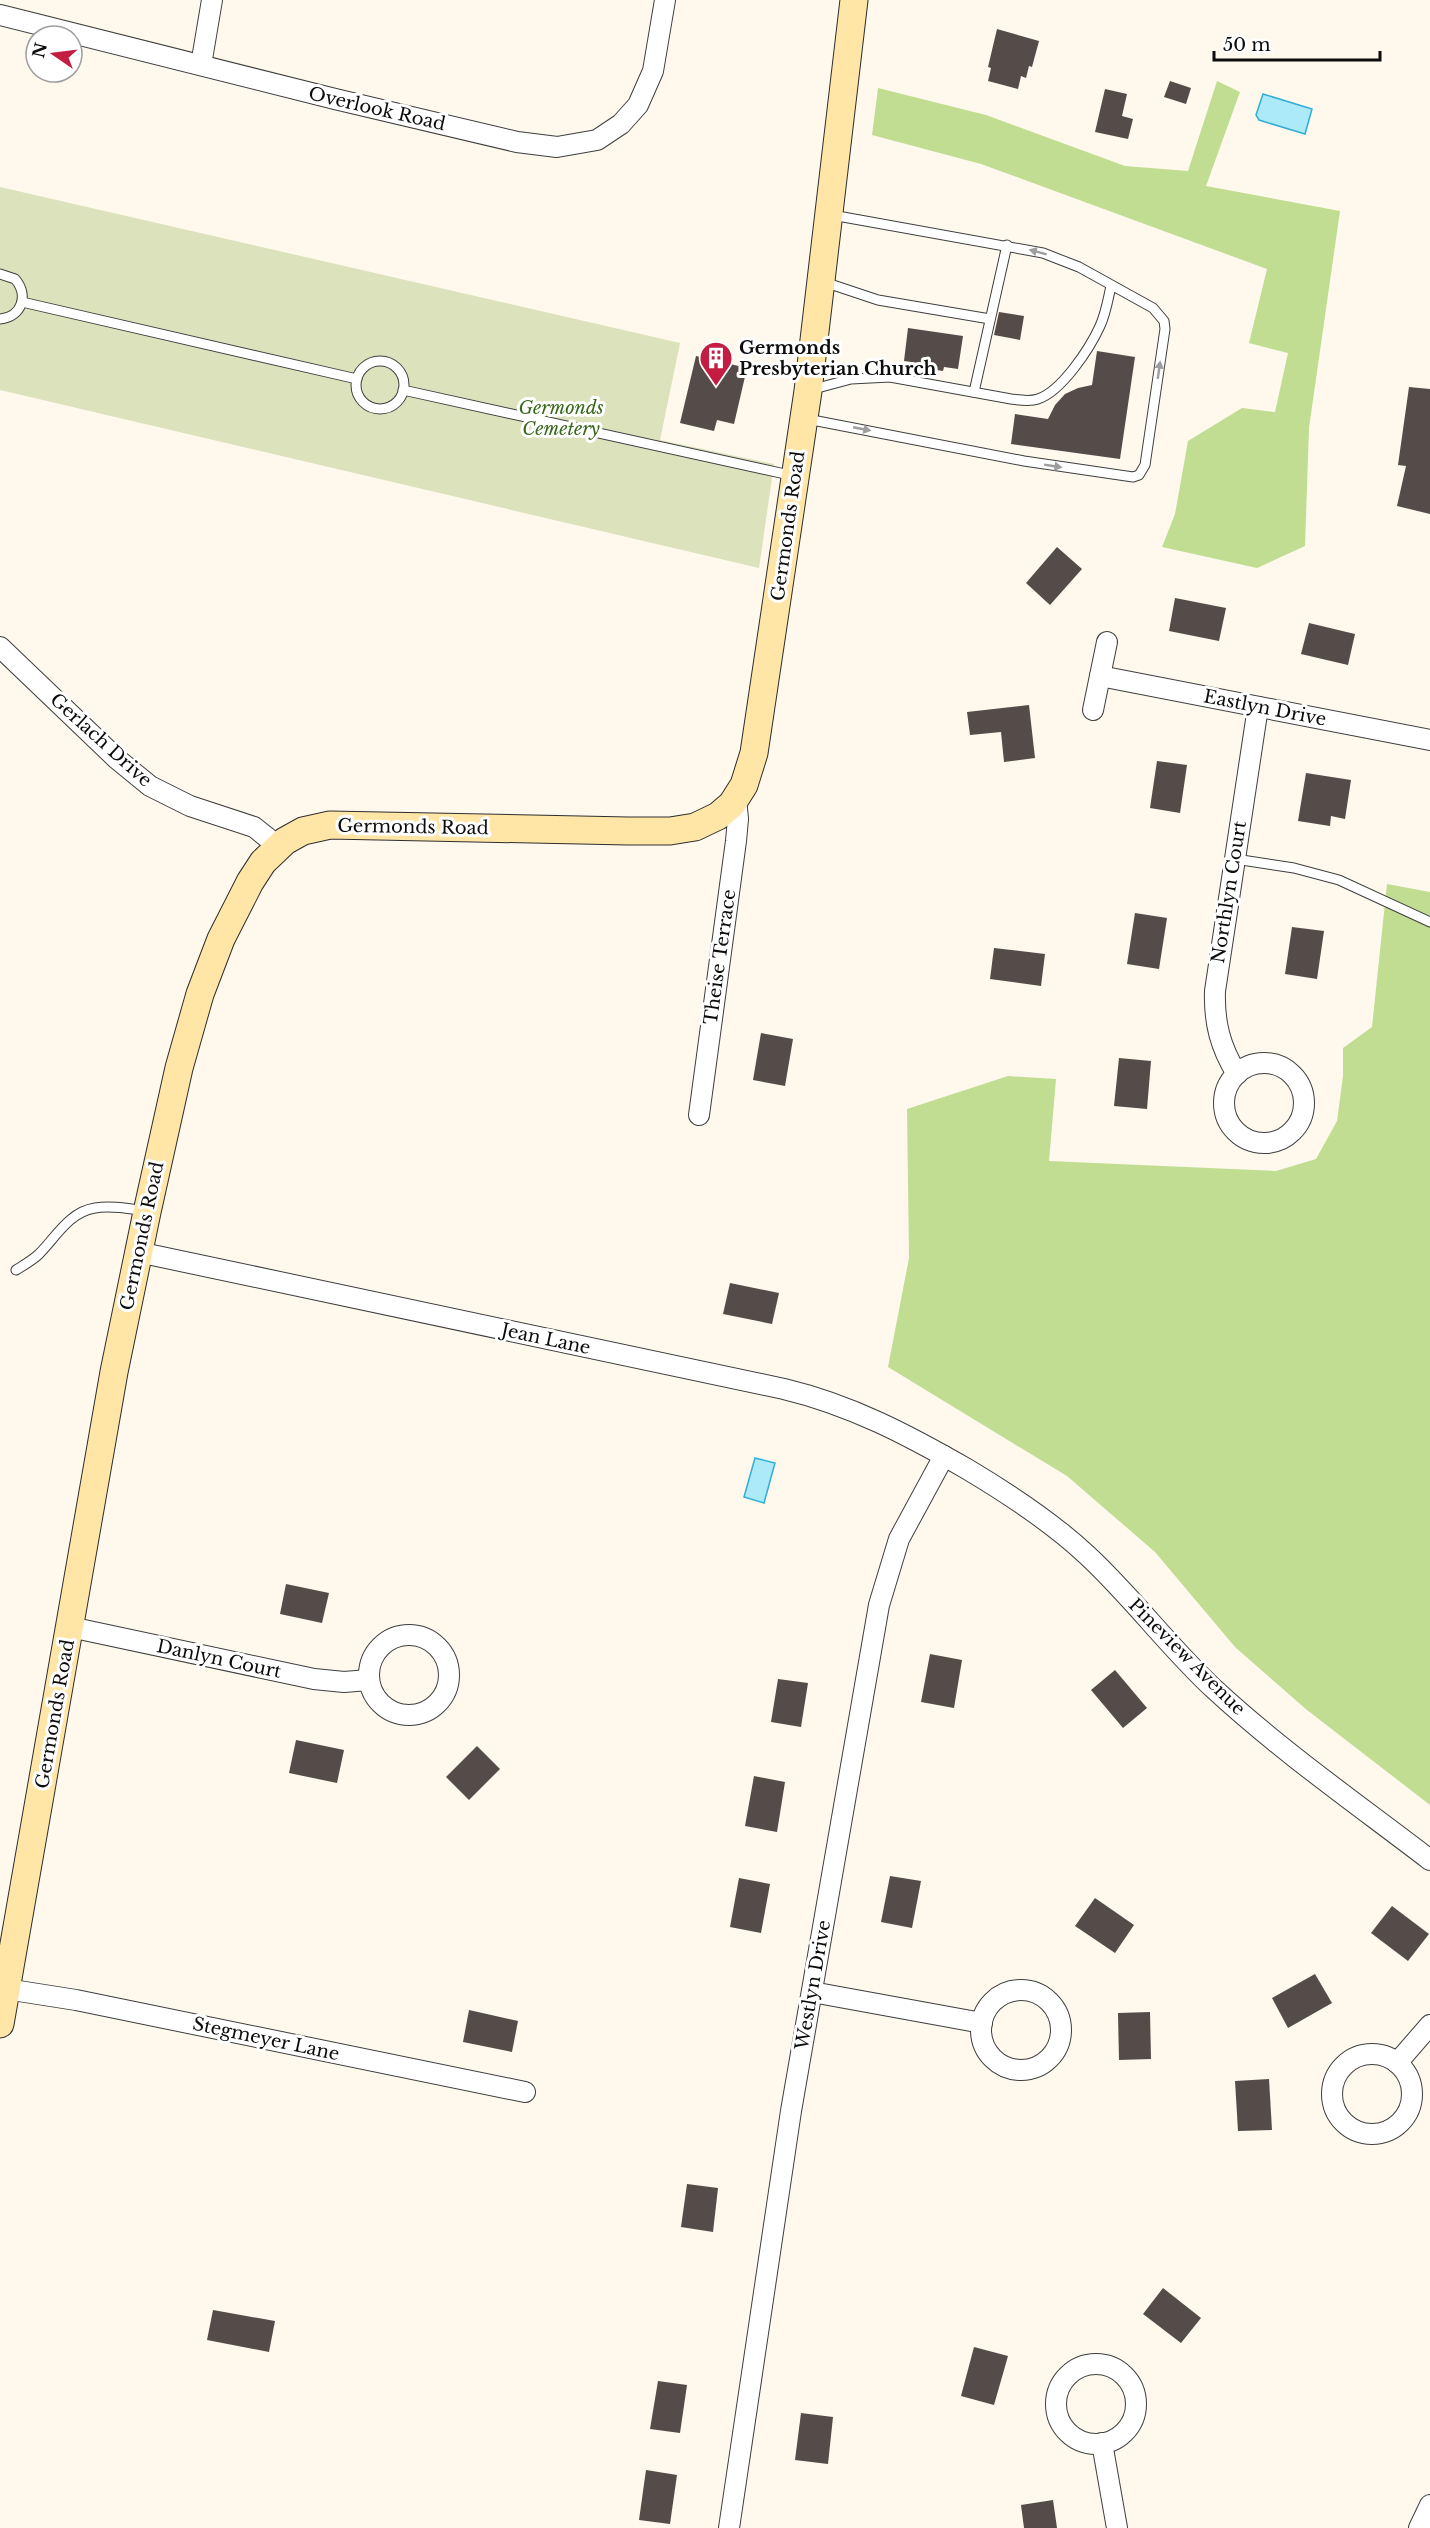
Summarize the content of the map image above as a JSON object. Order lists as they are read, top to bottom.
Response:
{
  "streets": {
    "street": [
      "Overlook Road",
      "Germonds Road",
      "Eastlyn Drive",
      "Gerlach Drive",
      "Northlyn Court",
      "Theise Terrace",
      "Jean Lane",
      "Pineview Avenue",
      "Danlyn Court",
      "Westlyn Drive",
      "Stegmeyer Lane"
    ]
  },
  "crossings": [
    ["Germonds Road", "Gerlach Drive"],
    ["Germonds Road", "Theise Terrace"],
    ["Germonds Road", "Jean Lane"],
    ["Germonds Road", "Danlyn Court"],
    ["Germonds Road", "Stegmeyer Lane"],
    ["Eastlyn Drive", "Northlyn Court"],
    ["Jean Lane", "Pineview Avenue"],
    ["Jean Lane", "Westlyn Drive"],
    ["Pineview Avenue", "Westlyn Drive"]
  ],
  "parks": ["Germonds Cemetery"],
  "places": {
    "building": ["Germonds Presbyterian Church"]
  },
  "scale_bar": "50 m",
  "north": "left"
}
